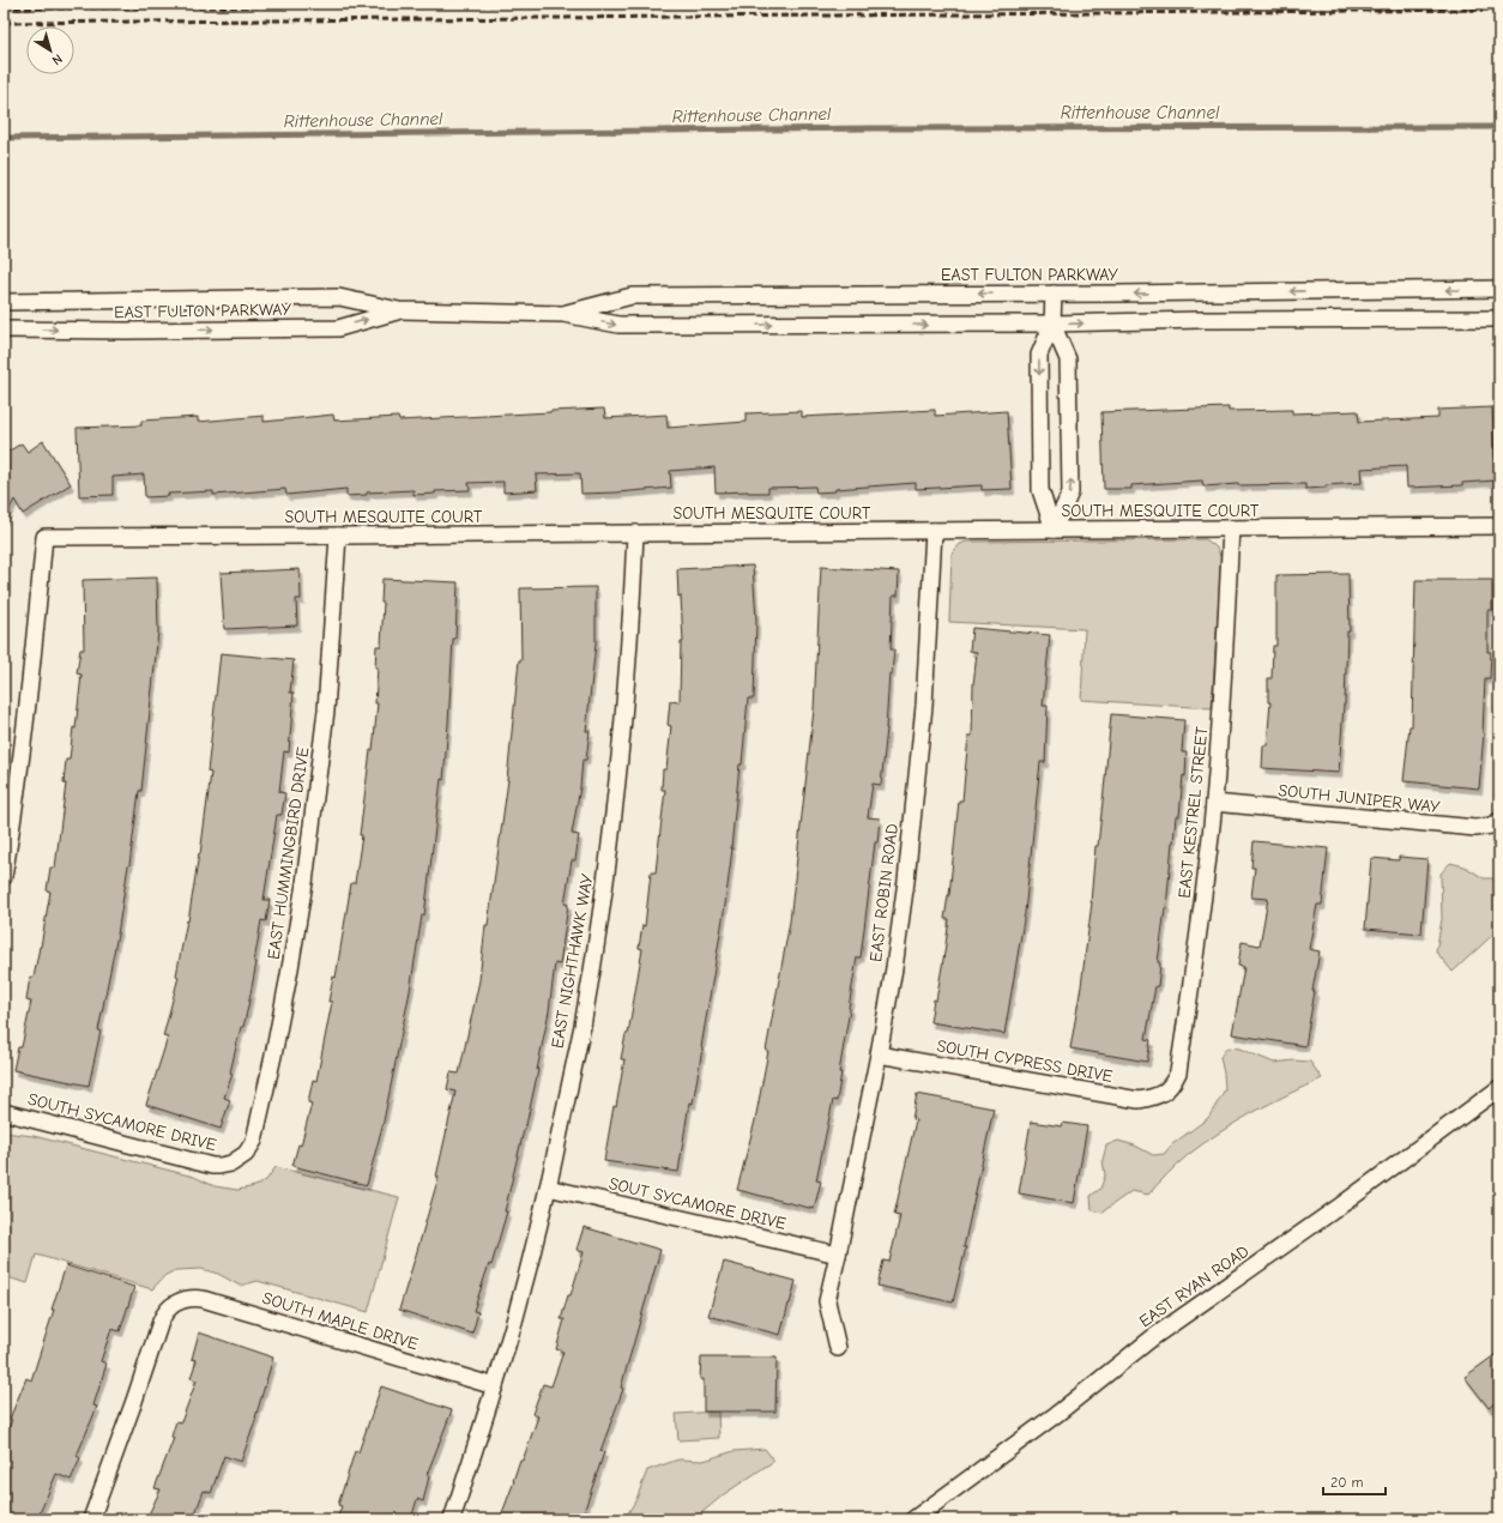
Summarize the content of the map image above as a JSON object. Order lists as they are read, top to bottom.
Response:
{
  "streets": {
    "street": [
      "EAST FULTON PARKWAY",
      "SOUTH MESQUITE COURT",
      "SOUTH JUNIPER WAY",
      "EAST KESTREL STREET",
      "EAST HUMMINGBIRD DRIVE",
      "EAST ROBIN ROAD",
      "EAST NIGHTHAWK WAY",
      "SOUTH CYPRESS DRIVE",
      "SOUTH SYCAMORE DRIVE",
      "SOUT SYCAMORE DRIVE",
      "EAST RYAN ROAD",
      "SOUTH MAPLE DRIVE"
    ]
  },
  "crossings": [
    ["SOUTH MESQUITE COURT", "EAST KESTREL STREET"],
    ["SOUTH MESQUITE COURT", "EAST HUMMINGBIRD DRIVE"],
    ["SOUTH MESQUITE COURT", "EAST ROBIN ROAD"],
    ["SOUTH MESQUITE COURT", "EAST NIGHTHAWK WAY"],
    ["SOUTH JUNIPER WAY", "EAST KESTREL STREET"],
    ["EAST KESTREL STREET", "SOUTH CYPRESS DRIVE"],
    ["EAST HUMMINGBIRD DRIVE", "SOUTH SYCAMORE DRIVE"],
    ["EAST ROBIN ROAD", "SOUTH CYPRESS DRIVE"],
    ["EAST ROBIN ROAD", "SOUT SYCAMORE DRIVE"],
    ["EAST NIGHTHAWK WAY", "SOUT SYCAMORE DRIVE"],
    ["EAST NIGHTHAWK WAY", "SOUTH MAPLE DRIVE"]
  ],
  "water": ["Rittenhouse Channel"],
  "scale_bar": "20 m",
  "north": "bottom right"
}
